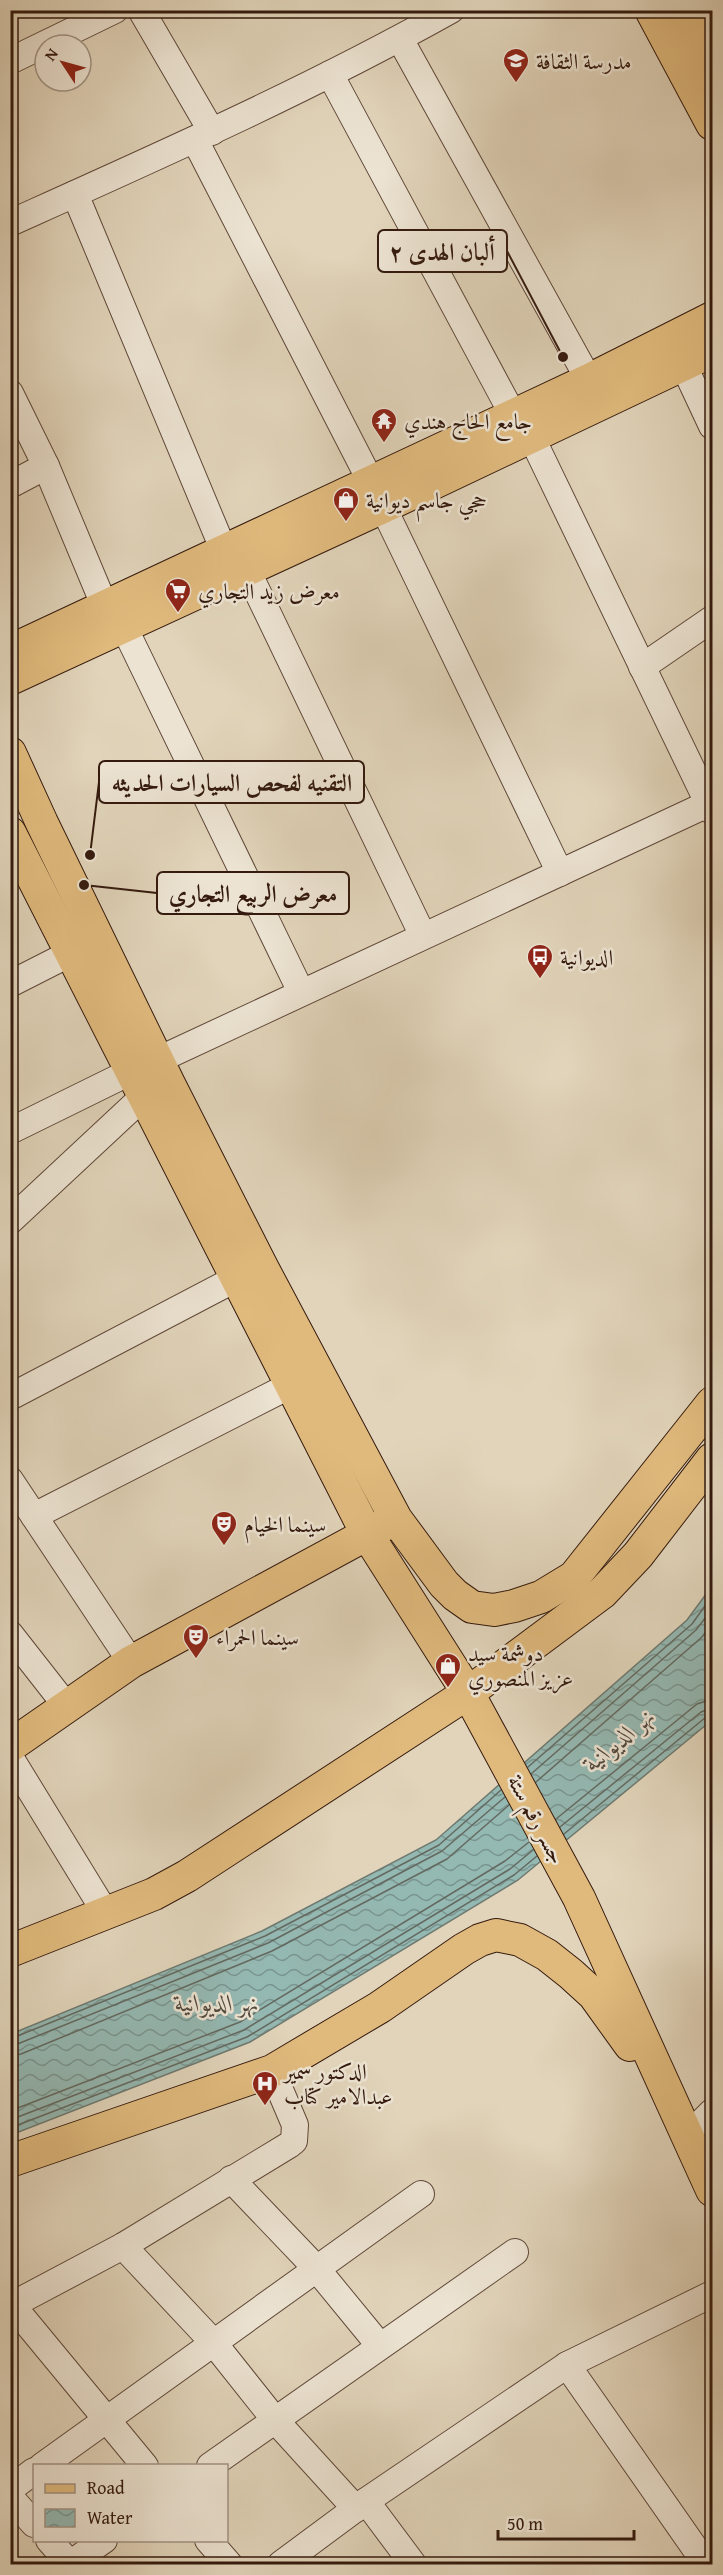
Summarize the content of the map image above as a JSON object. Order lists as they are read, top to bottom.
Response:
{
  "streets": {
    "main road": ["جسر رقم ستة"]
  },
  "water": ["نهر الديوانية"],
  "places": {
    "school or university": ["مدرسة الثقافة"],
    "other": ["ألبان الهدى ٢", "التقنيه لفحص السيارات الحديثه", "معرض الربيع التجاري"],
    "temple": ["جامع الحاج هندي"],
    "shop": ["حجي جاسم ديوانية", "دوشمة سيد عزيز المنصوري"],
    "supermarket": ["معرض زيد التجاري"],
    "bus stop": ["الديوانية"],
    "theatre": ["سينما الخيام", "سينما الحمراء"],
    "hospital": ["الدكتور سمير عبدالامير كتاب"]
  },
  "legend": ["Road", "Water"],
  "scale_bar": "50 m",
  "north": "top left"
}
